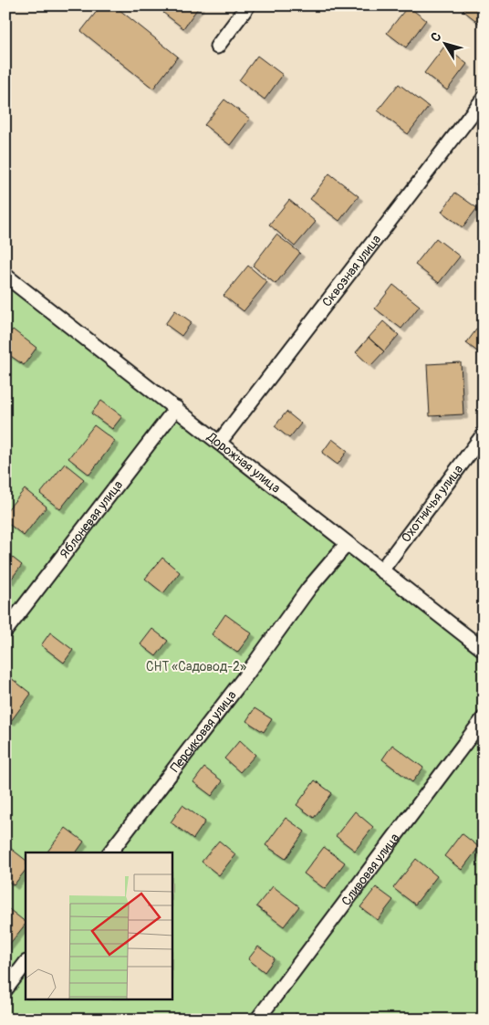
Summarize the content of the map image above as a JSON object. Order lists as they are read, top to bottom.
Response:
{
  "streets": {
    "street": [
      "Сквозная улица",
      "Дорожная улица",
      "Охотничья улица",
      "Яблоневая улица",
      "Персиковая улица",
      "Сливовая улица"
    ]
  },
  "crossings": [
    ["Сквозная улица", "Дорожная улица"],
    ["Дорожная улица", "Охотничья улица"],
    ["Дорожная улица", "Яблоневая улица"],
    ["Дорожная улица", "Персиковая улица"]
  ],
  "parks": ["СНТ «Садовод-2»"],
  "north": "top left"
}
